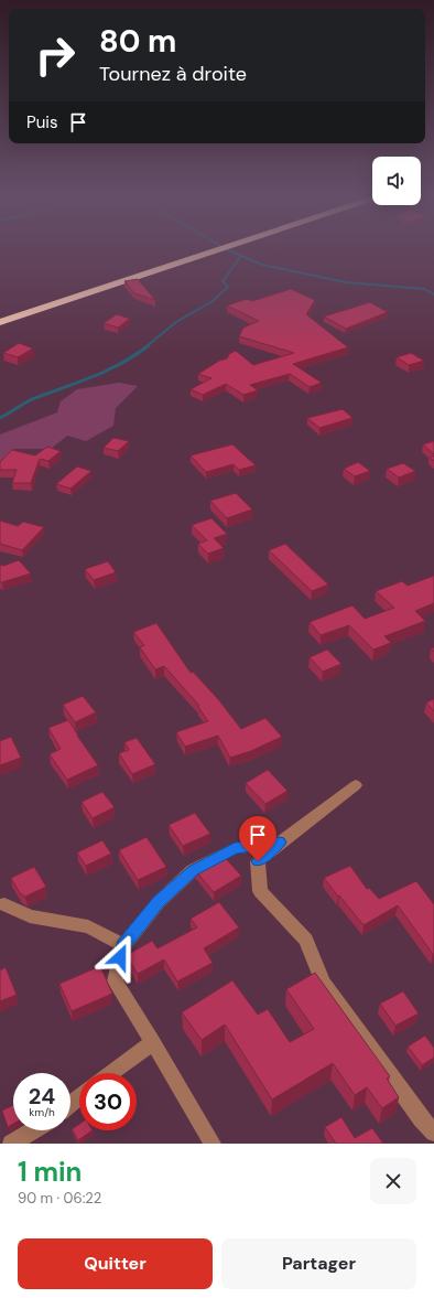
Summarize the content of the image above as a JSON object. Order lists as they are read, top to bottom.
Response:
{
  "page": {
    "turn": ["80 m", "Tournez à droite"],
    "then": "Puis",
    "speed": "24 km/h",
    "limit": "30",
    "heading": ["1 min", "90 m · 06:22"],
    "buttons": ["Quitter", "Partager"]
  }
}
